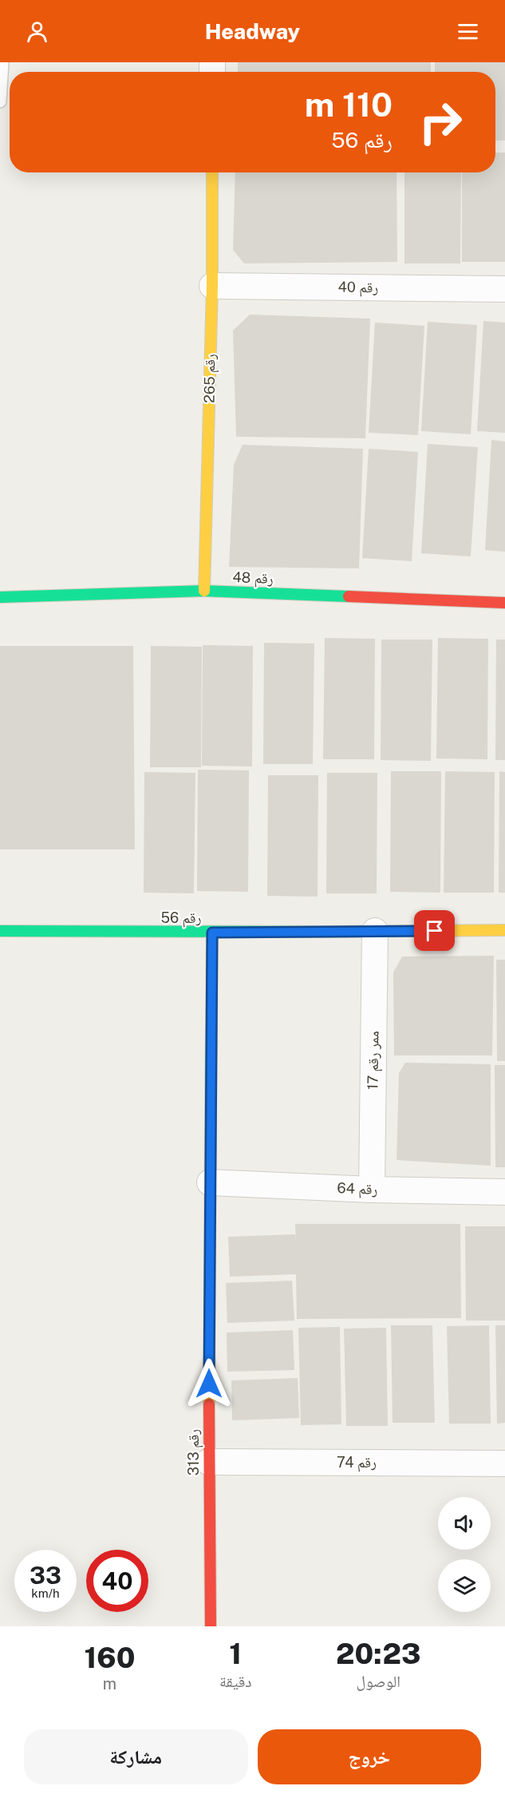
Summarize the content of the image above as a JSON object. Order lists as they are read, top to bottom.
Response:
{
  "streets": {
    "street": [
      "رقم 40",
      "رقم 265",
      "رقم 48",
      "رقم 56",
      "ممر رقم 17",
      "رقم 64",
      "رقم 313",
      "رقم 74"
    ]
  },
  "crossings": [
    ["رقم 40", "رقم 265"],
    ["رقم 265", "رقم 48"],
    ["رقم 56", "ممر رقم 17"],
    ["رقم 56", "رقم 313"],
    ["ممر رقم 17", "رقم 64"],
    ["رقم 64", "رقم 313"],
    ["رقم 313", "رقم 74"]
  ],
  "page": {
    "header": "Headway",
    "turn": ["110 m", "رقم 56"],
    "speed": "33 km/h",
    "limit": "40",
    "eta": [
      "20:23",
      "الوصول",
      "1",
      "دقيقة",
      "160",
      "m"
    ],
    "buttons": ["خروج", "مشاركة"]
  }
}
